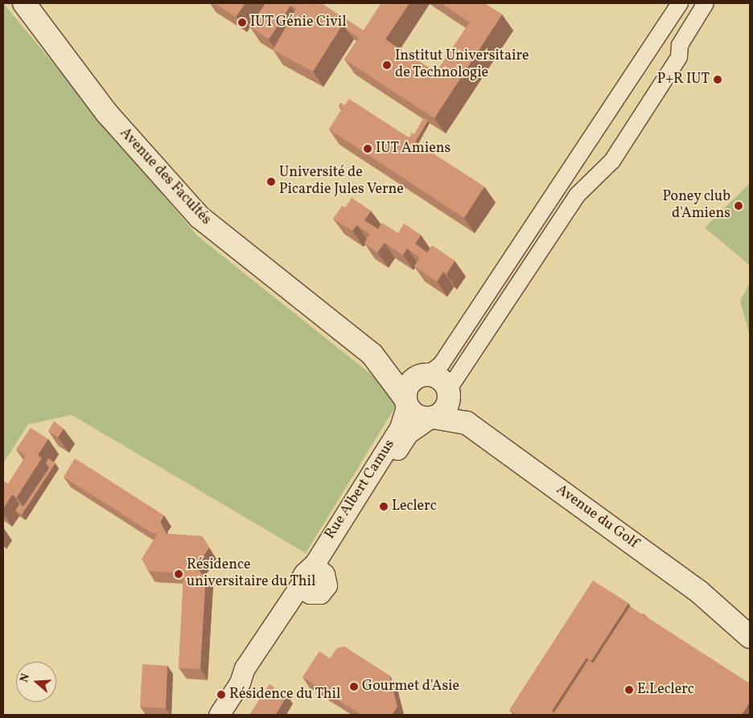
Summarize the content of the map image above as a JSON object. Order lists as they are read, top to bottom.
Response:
{
  "streets": {
    "main road": ["Avenue des Facultés", "Avenue du Golf"],
    "street": ["Rue Albert Camus"]
  },
  "crossings": [
    ["Avenue des Facultés", "Rue Albert Camus"],
    ["Avenue des Facultés", "Avenue du Golf"],
    ["Rue Albert Camus", "Avenue du Golf"]
  ],
  "places": [
    "IUT Génie Civil",
    "Institut Universitaire de Technologie",
    "P+R IUT",
    "IUT Amiens",
    "Université de Picardie Jules Verne",
    "Poney club d'Amiens",
    "Leclerc",
    "Résidence universitaire du Thil",
    "Gourmet d'Asie",
    "E.Leclerc",
    "Résidence du Thil"
  ],
  "north": "left"
}
